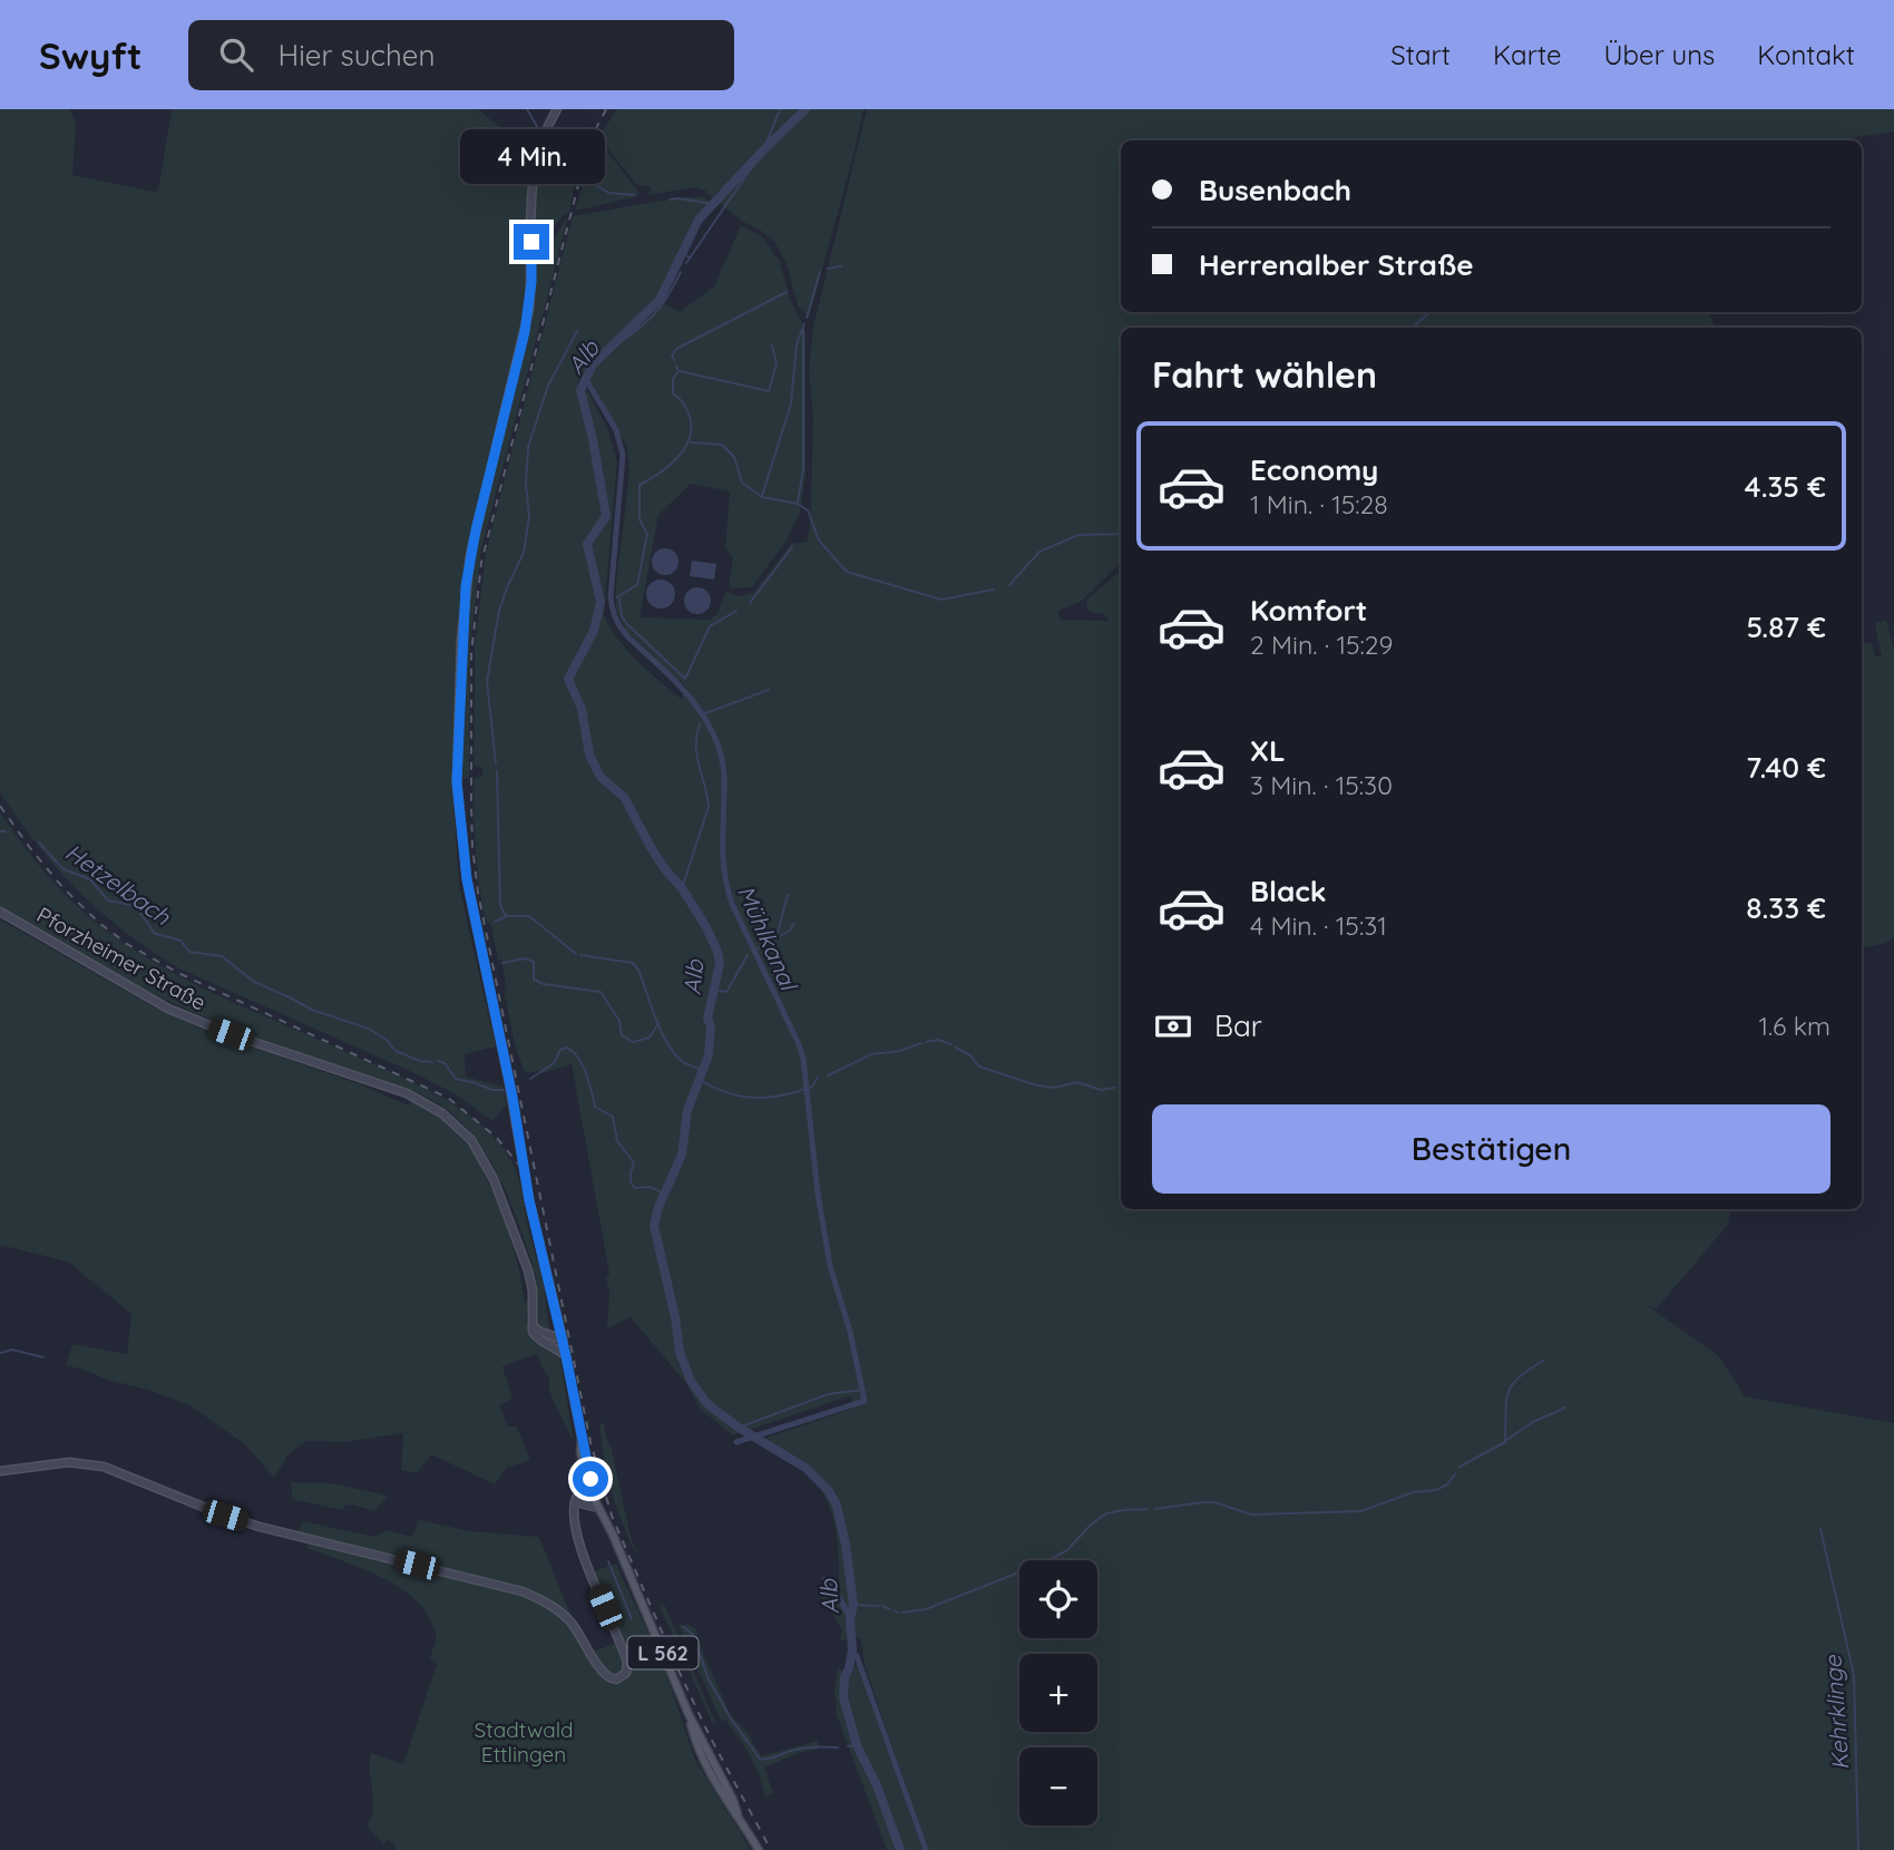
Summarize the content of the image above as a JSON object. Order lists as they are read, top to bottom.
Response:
{
  "streets": {
    "main road": ["Pforzheimer Straße", "L 562"]
  },
  "water": [
    "Alb",
    "Hetzelbach",
    "Mühlkanal",
    "Kehrklinge"
  ],
  "parks": ["Stadtwald Ettlingen"],
  "page": {
    "header": "Swyft",
    "search": "Hier suchen",
    "nav": [
      "Start",
      "Karte",
      "Über uns",
      "Kontakt"
    ],
    "bubble": "4 Min.",
    "banner": ["Busenbach", "Herrenalber Straße"],
    "heading": "Fahrt wählen",
    "list": [
      {
        "name": "Economy",
        "note": "1 Min. · 15:28",
        "value": "4.35 €"
      },
      {
        "name": "Komfort",
        "note": "2 Min. · 15:29",
        "value": "5.87 €"
      },
      {
        "name": "XL",
        "note": "3 Min. · 15:30",
        "value": "7.40 €"
      },
      {
        "name": "Black",
        "note": "4 Min. · 15:31",
        "value": "8.33 €"
      }
    ],
    "pay": ["Bar", "1.6 km"],
    "buttons": "Bestätigen",
    "map_buttons": ["+", "−"]
  }
}
